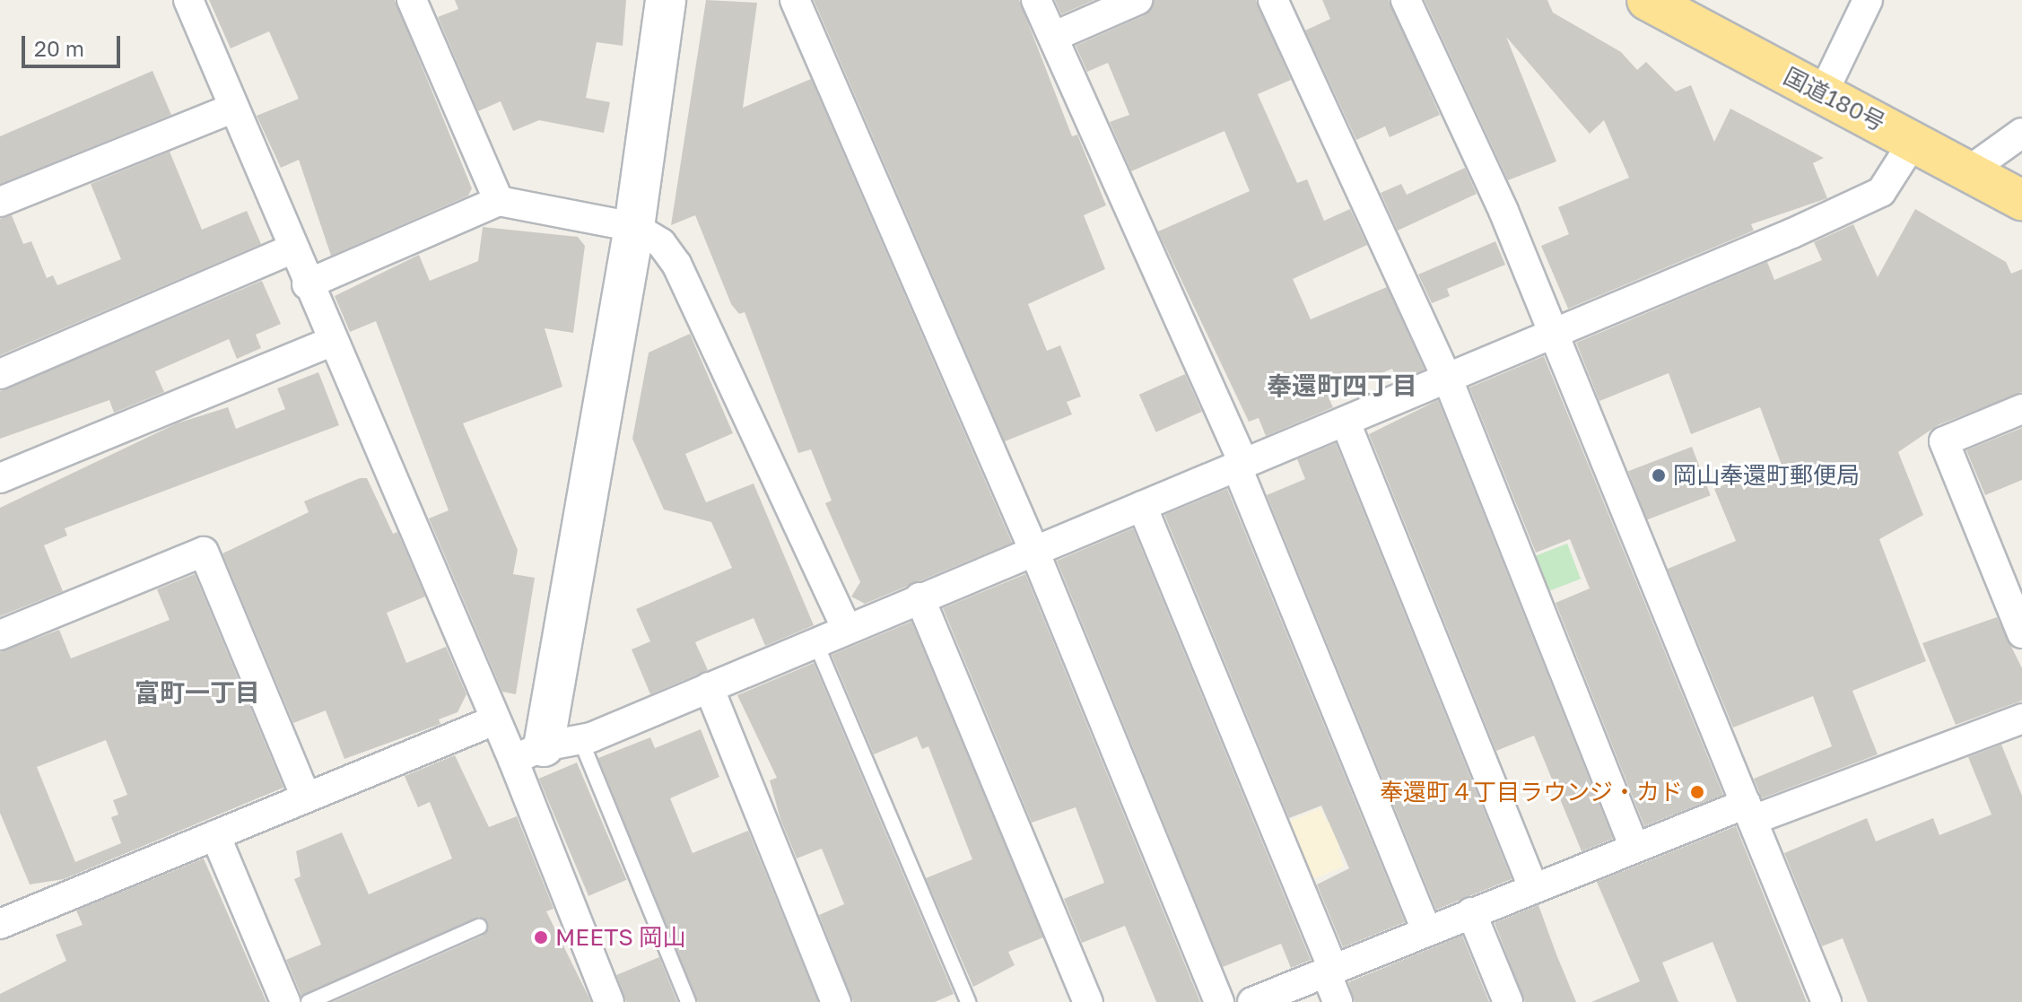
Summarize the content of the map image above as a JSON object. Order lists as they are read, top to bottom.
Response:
{
  "streets": {
    "highway": ["国道180号"]
  },
  "districts": ["奉還町四丁目", "富町一丁目"],
  "places": ["岡山奉還町郵便局", "奉還町４丁目ラウンジ・カド", "MEETS 岡山"],
  "scale_bar": "20 m"
}
